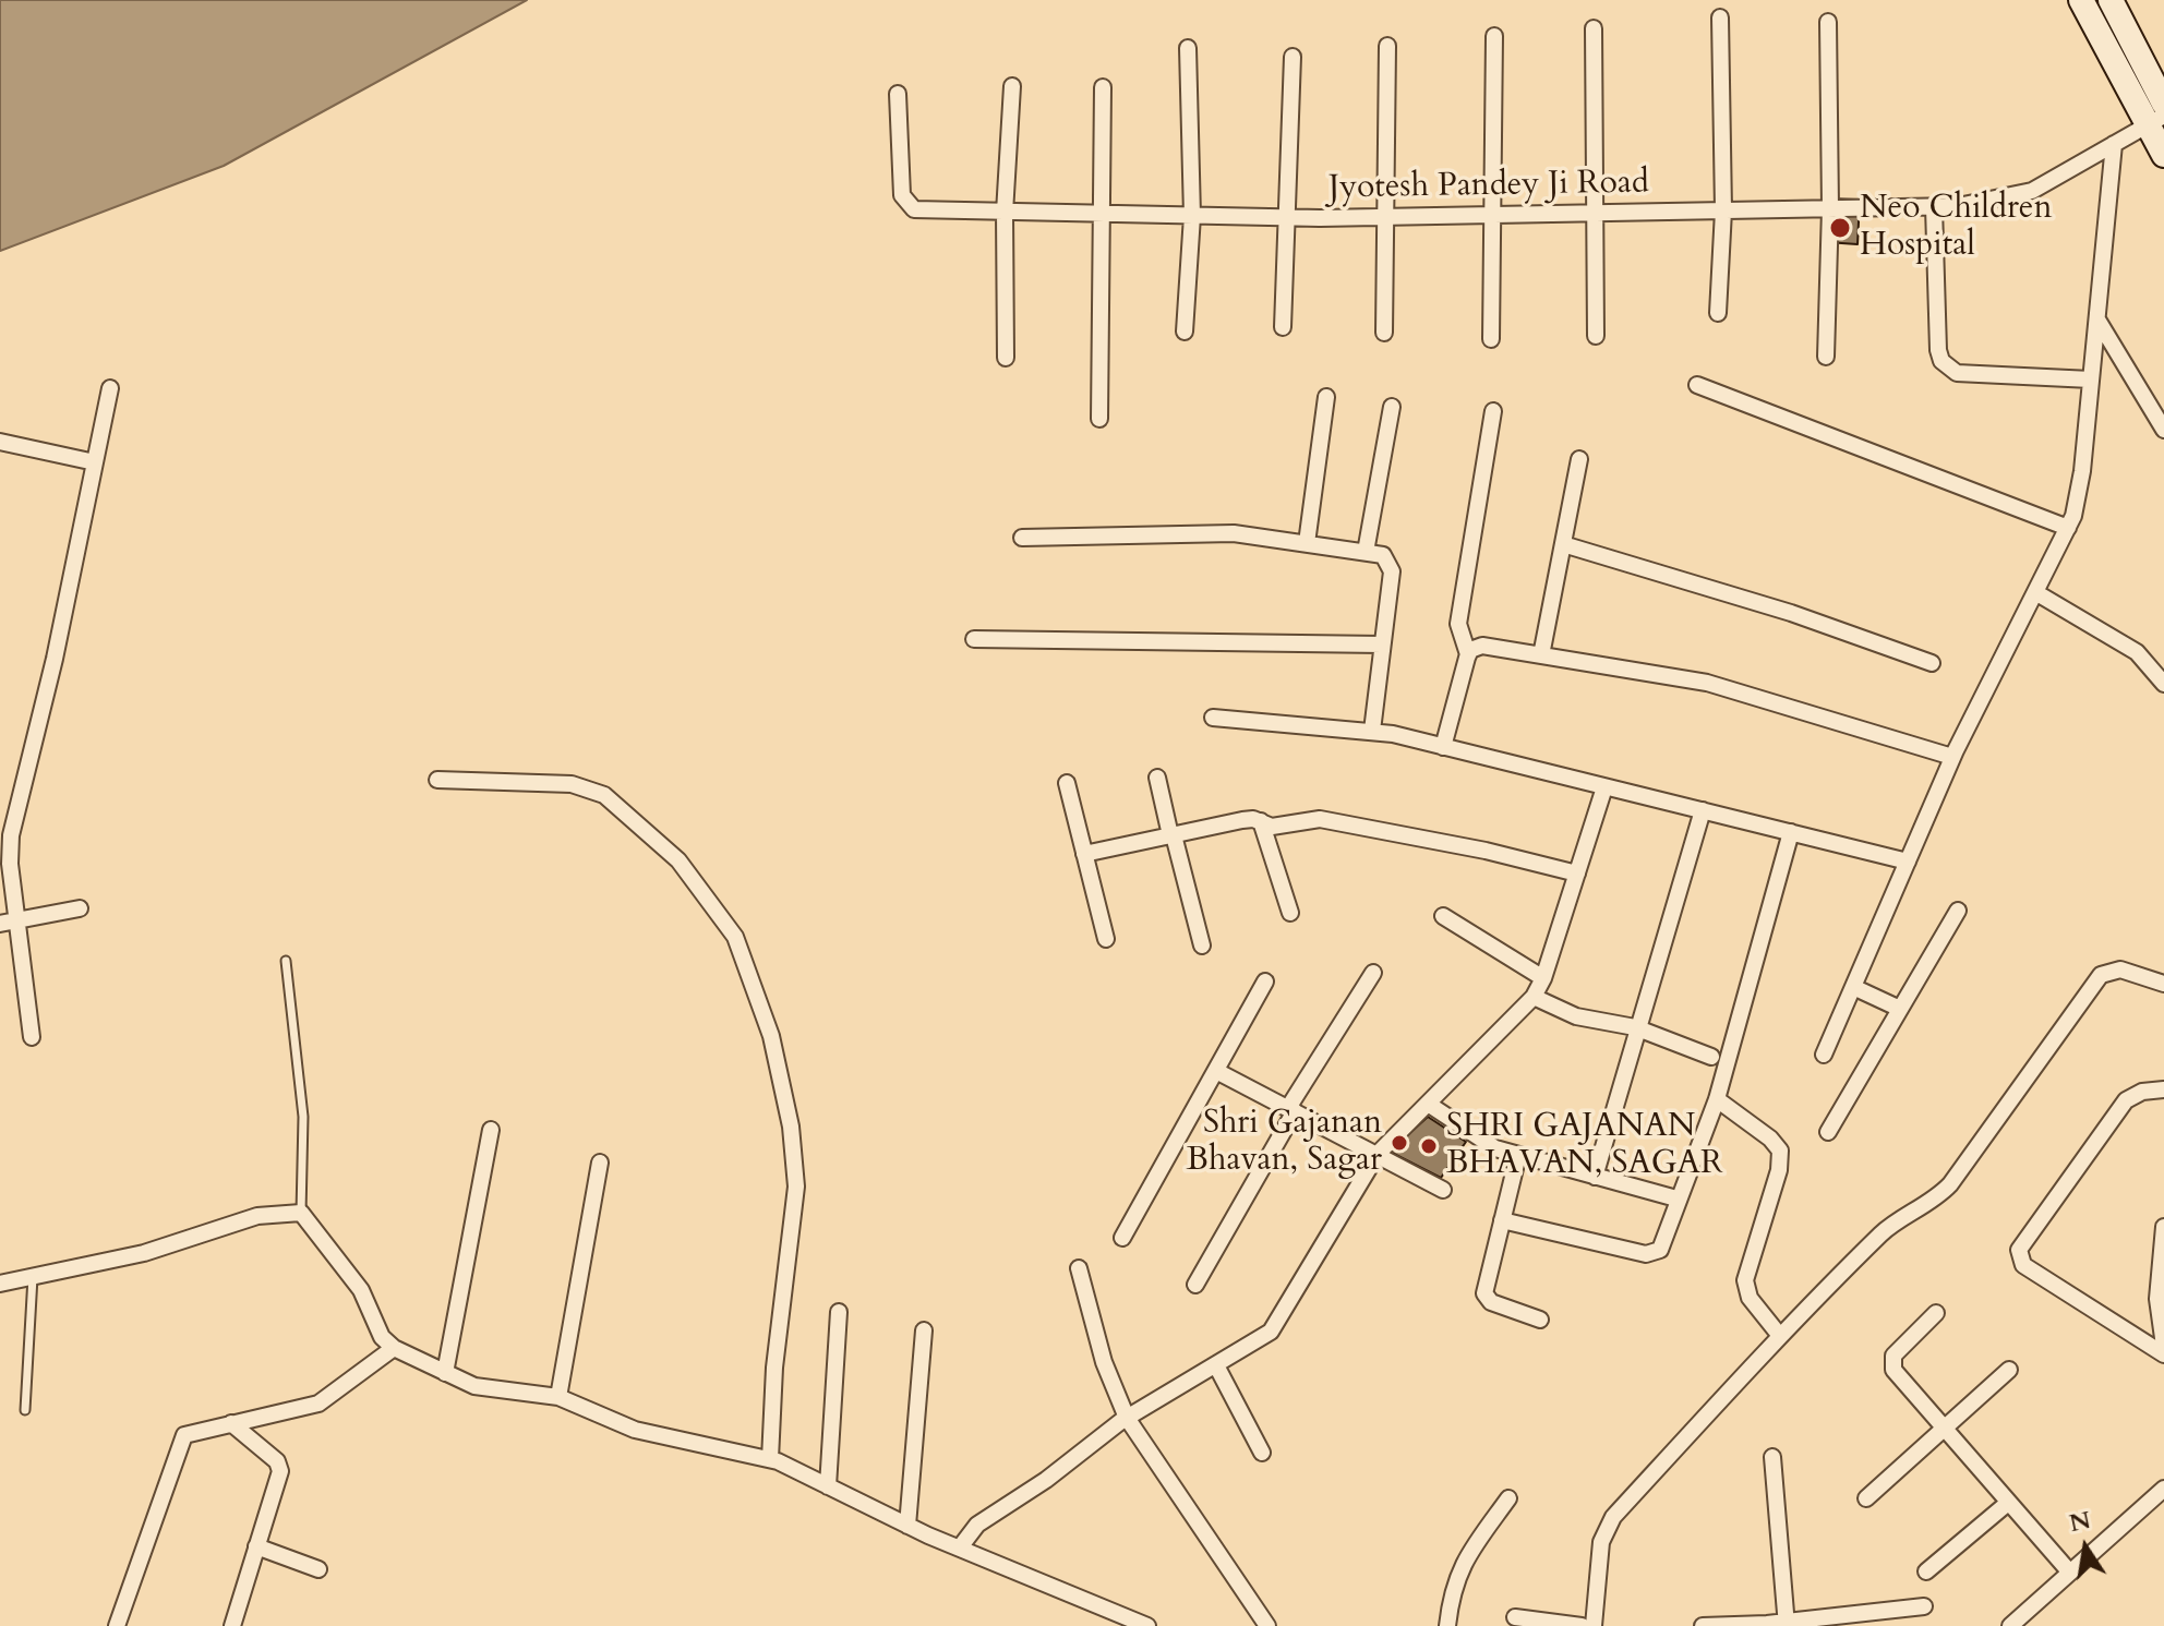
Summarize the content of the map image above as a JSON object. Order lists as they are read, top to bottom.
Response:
{
  "streets": {
    "street": ["Jyotesh Pandey Ji Road"]
  },
  "places": ["Neo Children Hospital", "Shri Gajanan Bhavan, Sagar", "SHRI GAJANAN BHAVAN, SAGAR"],
  "north": "top"
}
